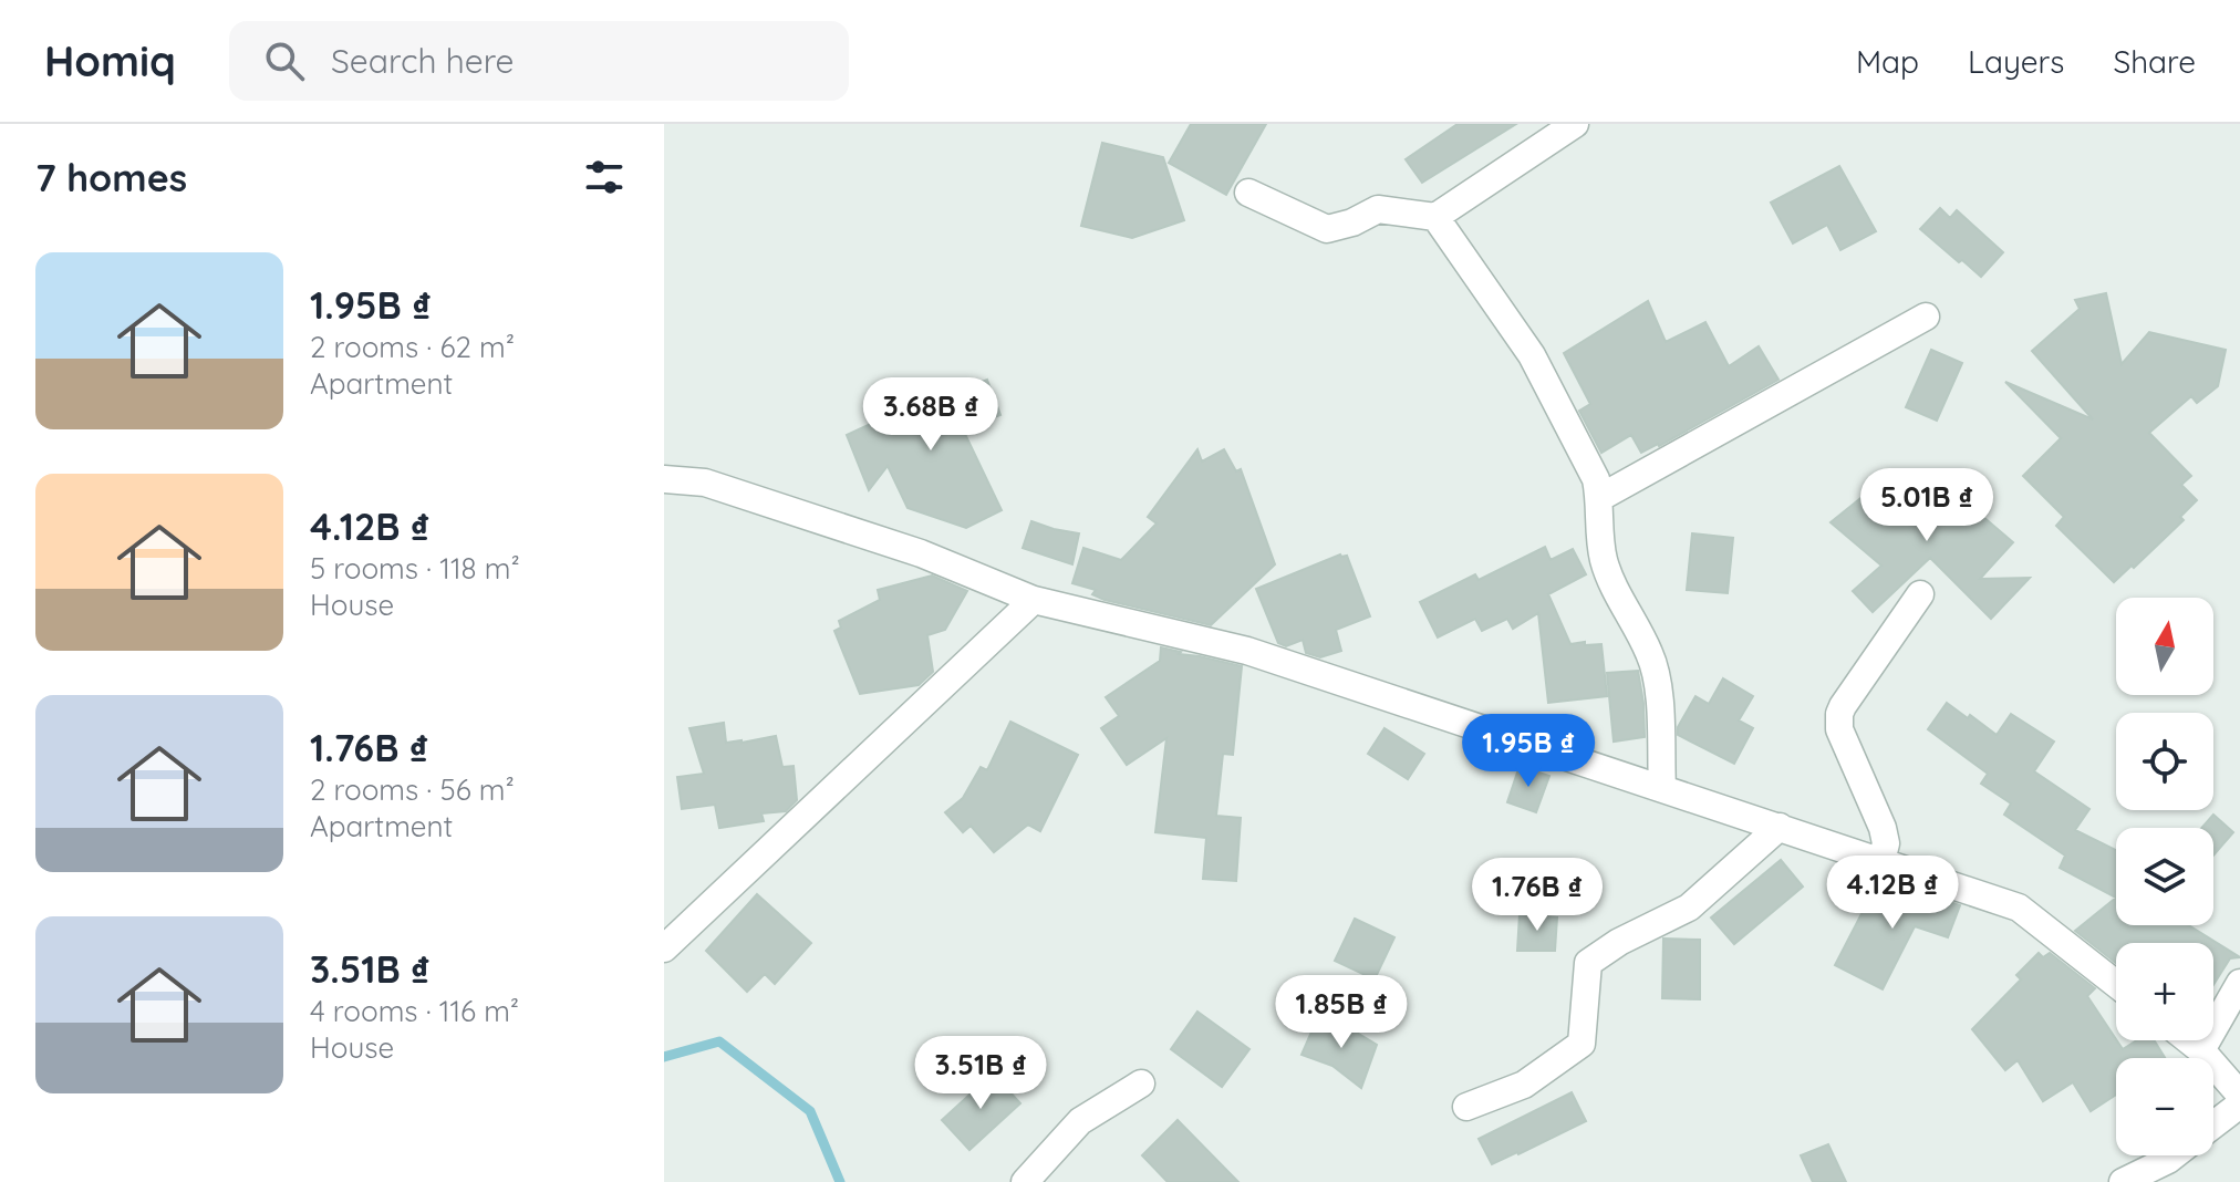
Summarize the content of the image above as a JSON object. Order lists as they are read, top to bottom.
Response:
{
  "north": "top",
  "page": {
    "header": "Homiq",
    "search": "Search here",
    "nav": ["Map", "Layers", "Share"],
    "heading": "7 homes",
    "list": [
      {
        "name": "1.95B ₫",
        "note": "2 rooms · 62 m² · Apartment"
      },
      {
        "name": "4.12B ₫",
        "note": "5 rooms · 118 m² · House"
      },
      {
        "name": "1.76B ₫",
        "note": "2 rooms · 56 m² · Apartment"
      },
      {
        "name": "3.51B ₫",
        "note": "4 rooms · 116 m² · House"
      }
    ],
    "price": [
      "3.68B ₫",
      "5.01B ₫",
      "1.95B ₫",
      "4.12B ₫",
      "1.76B ₫",
      "1.85B ₫",
      "3.51B ₫"
    ],
    "map_buttons": ["+", "−"]
  }
}
